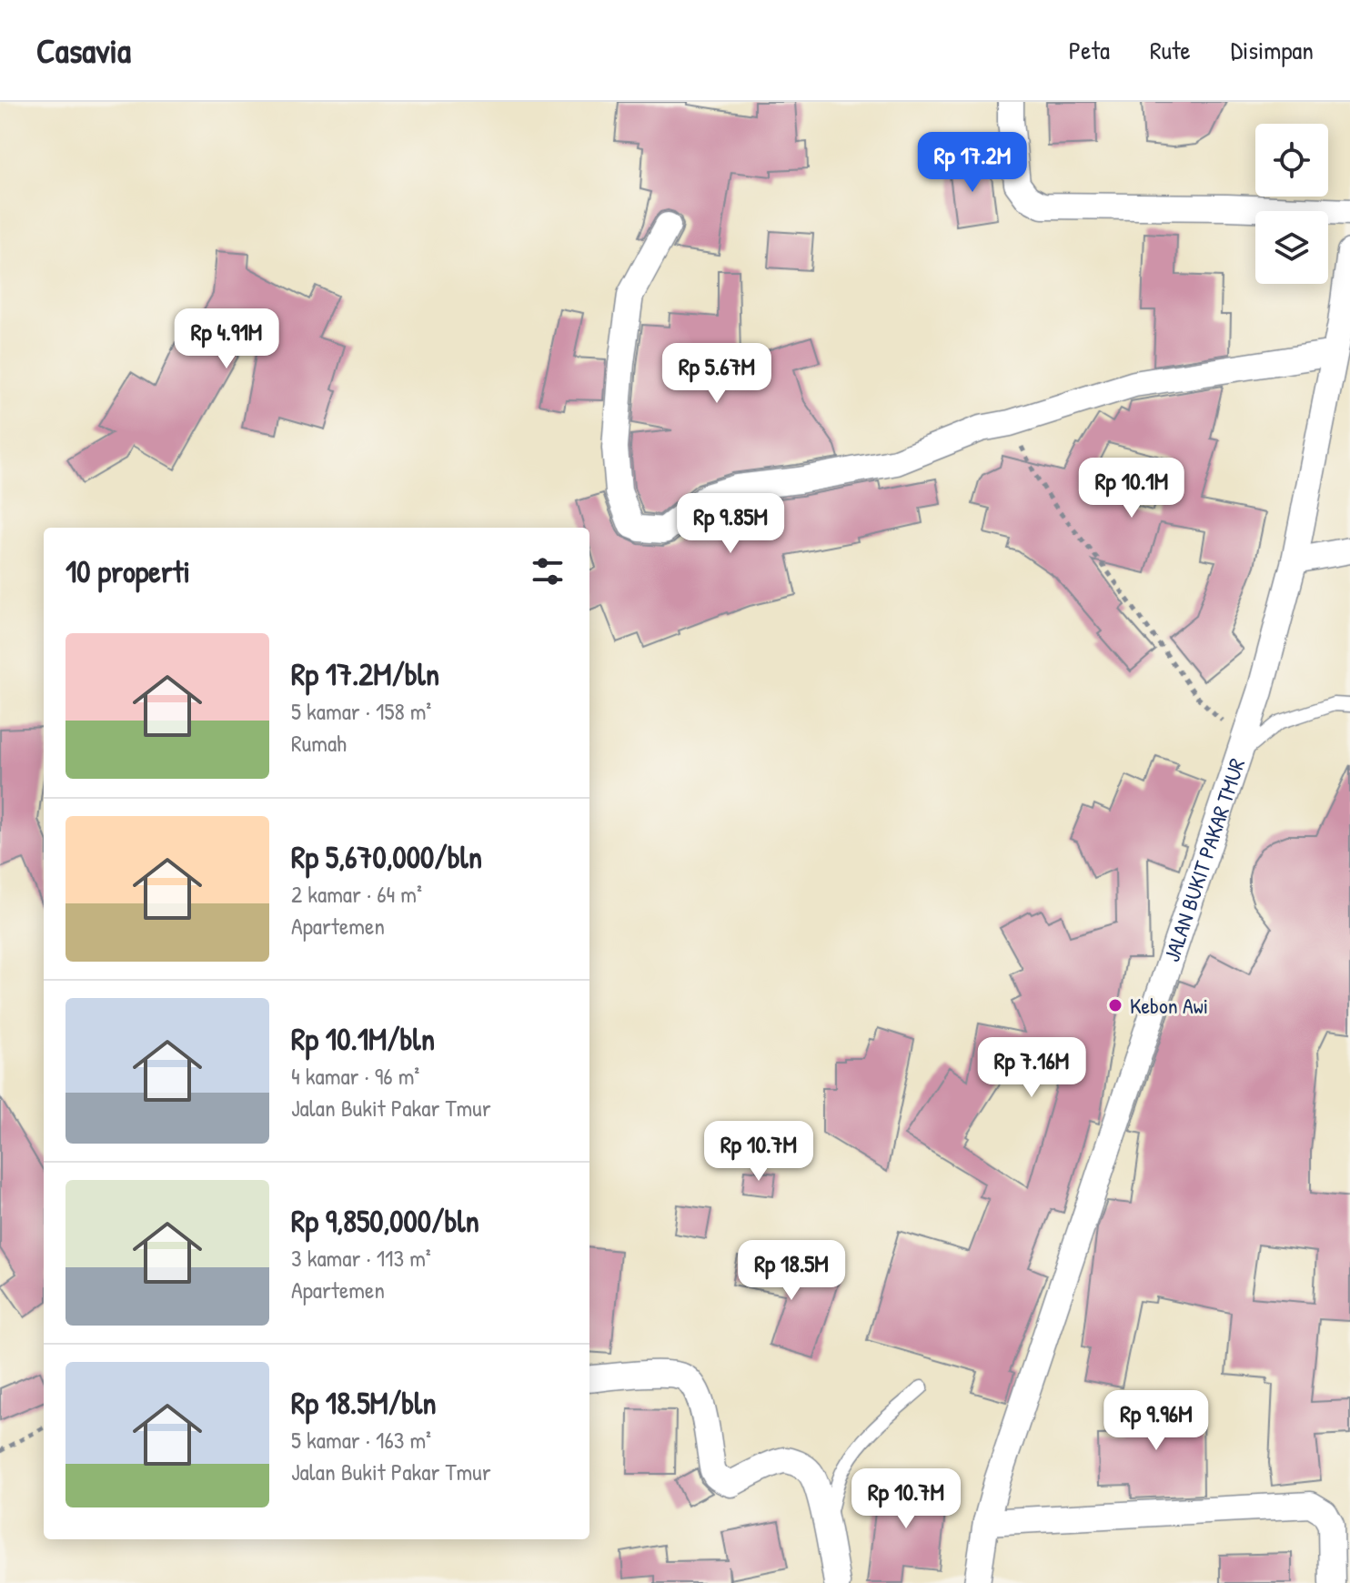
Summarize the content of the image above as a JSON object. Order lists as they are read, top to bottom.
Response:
{
  "streets": {
    "street": ["JALAN BUKIT PAKAR TMUR"]
  },
  "places": ["Kebon Awi"],
  "page": {
    "header": "Casavia",
    "nav": ["Peta", "Rute", "Disimpan"],
    "price": [
      "Rp 17.2M",
      "Rp 4.91M",
      "Rp 5.67M",
      "Rp 10.1M",
      "Rp 9.85M",
      "Rp 7.16M",
      "Rp 10.7M",
      "Rp 18.5M",
      "Rp 9.96M",
      "Rp 10.7M"
    ],
    "heading": "10 properti",
    "list": [
      {
        "name": "Rp 17.2M/bln",
        "note": "5 kamar · 158 m² · Rumah"
      },
      {
        "name": "Rp 5,670,000/bln",
        "note": "2 kamar · 64 m² · Apartemen"
      },
      {
        "name": "Rp 10.1M/bln",
        "note": "4 kamar · 96 m² · Jalan Bukit Pakar Tmur"
      },
      {
        "name": "Rp 9,850,000/bln",
        "note": "3 kamar · 113 m² · Apartemen"
      },
      {
        "name": "Rp 18.5M/bln",
        "note": "5 kamar · 163 m² · Jalan Bukit Pakar Tmur"
      }
    ]
  }
}
